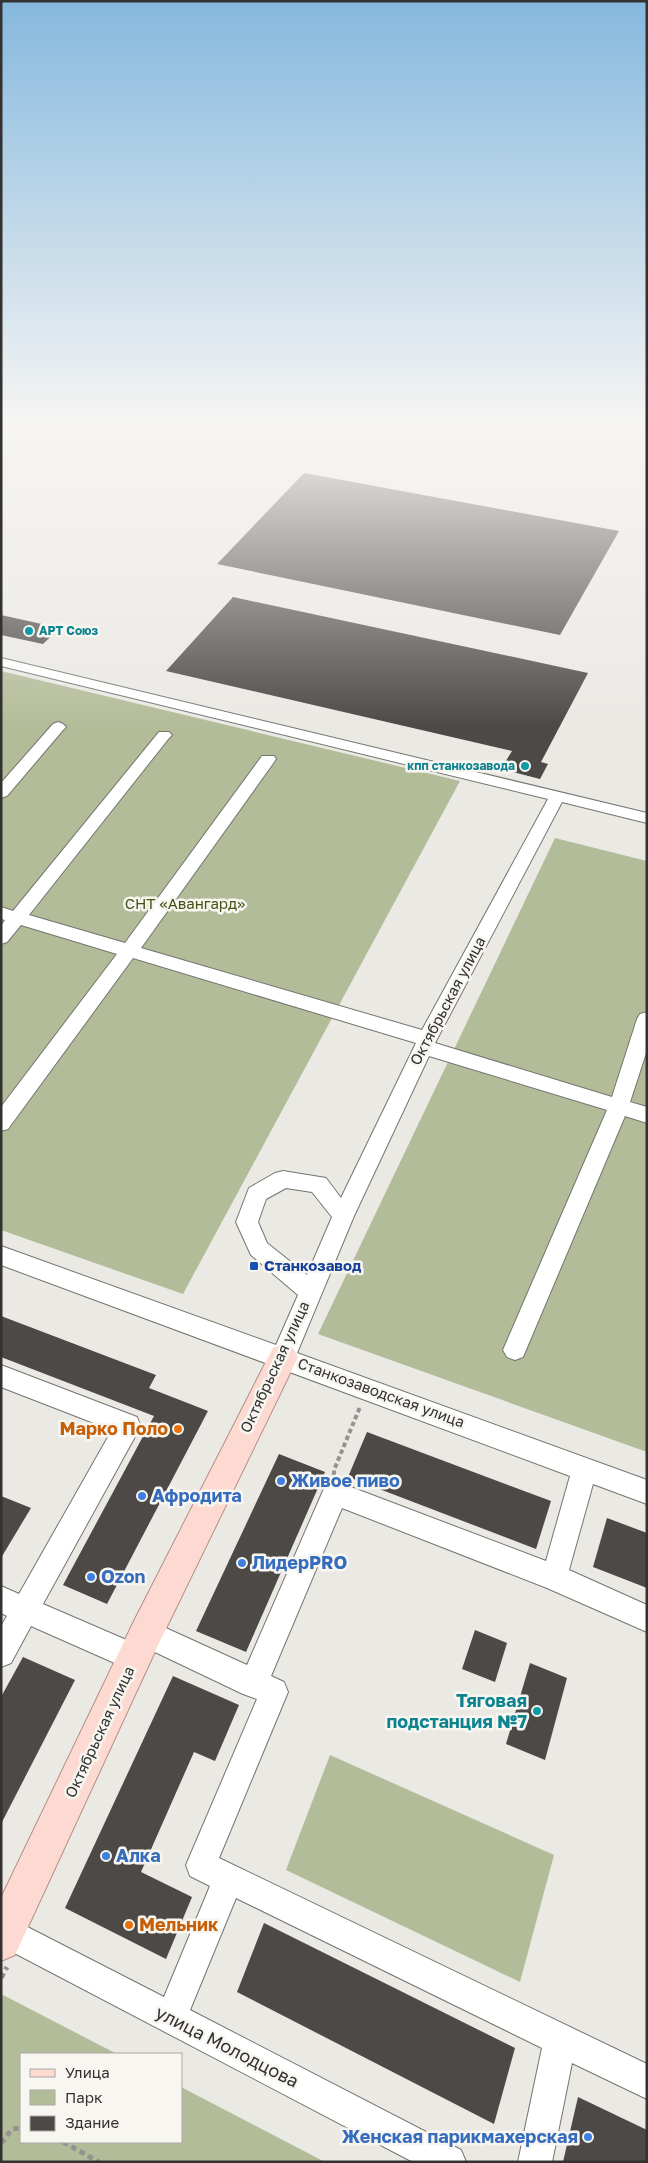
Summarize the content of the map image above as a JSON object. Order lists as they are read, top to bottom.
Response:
{
  "streets": {
    "main road": ["Октябрьская улица"],
    "street": ["Станкозаводская улица", "улица Молодцова"]
  },
  "crossings": [
    ["Октябрьская улица", "Станкозаводская улица"],
    ["Октябрьская улица", "улица Молодцова"]
  ],
  "parks": ["СНТ «Авангард»"],
  "places": {
    "other": [
      "АРТ Союз",
      "кпп станкозавода",
      "Марко Поло",
      "Живое пиво",
      "Афродита",
      "ЛидерPRO",
      "Ozon",
      "Тяговая подстанция №7",
      "Алка",
      "Мельник",
      "Женская парикмахерская"
    ],
    "transit": ["Станкозавод"]
  },
  "legend": ["Улица", "Парк", "Здание"]
}
